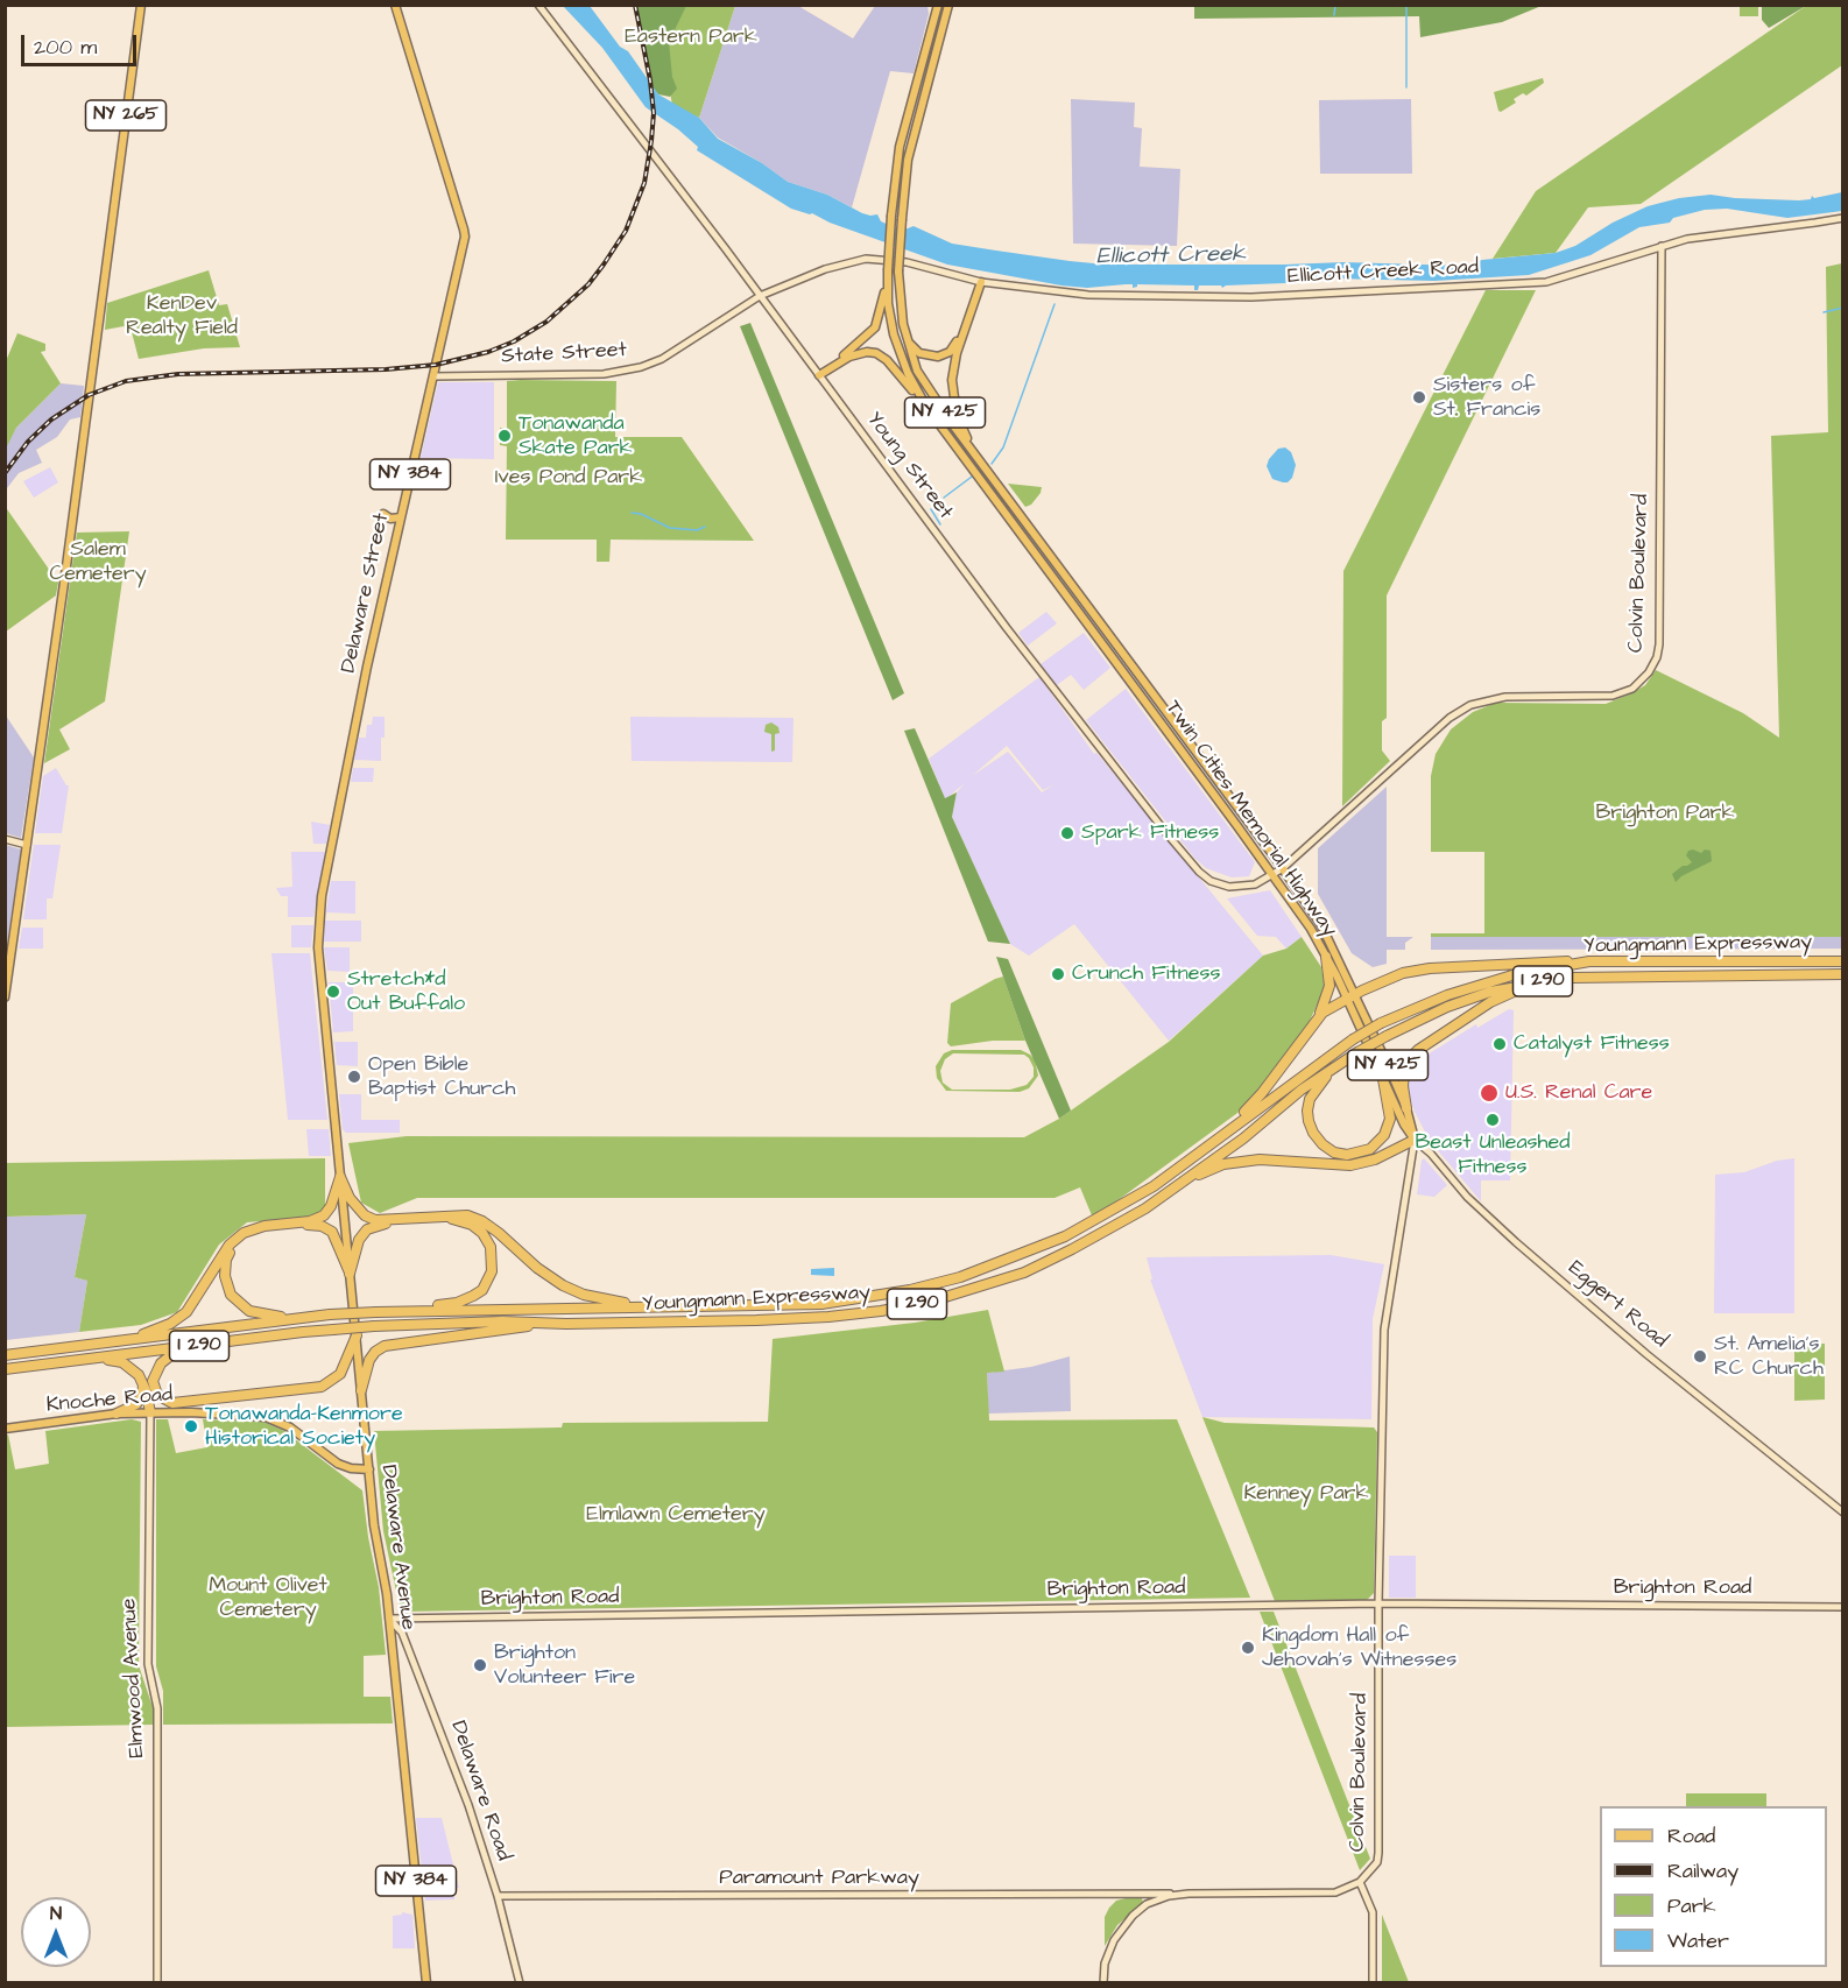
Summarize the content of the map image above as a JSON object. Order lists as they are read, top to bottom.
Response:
{
  "streets": {
    "highway": ["Youngmann Expressway", "I 290"],
    "main road": [
      "NY 265",
      "NY 425",
      "NY 384",
      "Delaware Street",
      "Twin Cities Memorial Highway",
      "Knoche Road",
      "Delaware Avenue"
    ],
    "street": [
      "Ellicott Creek Road",
      "State Street",
      "Young Street",
      "Colvin Boulevard",
      "Eggert Road",
      "Brighton Road",
      "Elmwood Avenue",
      "Delaware Road",
      "Paramount Parkway"
    ]
  },
  "crossings": [
    ["Ellicott Creek Road", "State Street"],
    ["Ellicott Creek Road", "Young Street"],
    ["Ellicott Creek Road", "Colvin Boulevard"],
    ["State Street", "Young Street"],
    ["State Street", "Delaware Street"],
    ["Young Street", "Colvin Boulevard"],
    ["Young Street", "Twin Cities Memorial Highway"],
    ["Colvin Boulevard", "Twin Cities Memorial Highway"],
    ["Colvin Boulevard", "Eggert Road"],
    ["Colvin Boulevard", "Brighton Road"],
    ["Colvin Boulevard", "Paramount Parkway"],
    ["Delaware Street", "Delaware Avenue"],
    ["Twin Cities Memorial Highway", "Eggert Road"],
    ["Knoche Road", "Delaware Avenue"],
    ["Knoche Road", "Elmwood Avenue"],
    ["Delaware Avenue", "Brighton Road"],
    ["Delaware Avenue", "Delaware Road"],
    ["Brighton Road", "Delaware Road"],
    ["Delaware Road", "Paramount Parkway"]
  ],
  "water": ["Ellicott Creek"],
  "parks": [
    "Eastern Park",
    "KenDev Realty Field",
    "Ives Pond Park",
    "Salem Cemetery",
    "Brighton Park",
    "Kenney Park",
    "Elmlawn Cemetery",
    "Mount Olivet Cemetery"
  ],
  "places": [
    "Sisters of St. Francis",
    "Tonawanda Skate Park",
    "Spark Fitness",
    "Crunch Fitness",
    "Stretch*d Out Buffalo",
    "Catalyst Fitness",
    "Open Bible Baptist Church",
    "U.S. Renal Care",
    "Beast Unleashed Fitness",
    "St. Amelia's RC Church",
    "Tonawanda-Kenmore Historical Society",
    "Kingdom Hall of Jehovah’s Witnesses",
    "Brighton Volunteer Fire"
  ],
  "legend": [
    "Road",
    "Railway",
    "Park",
    "Water"
  ],
  "scale_bar": "200 m",
  "north": "top"
}
